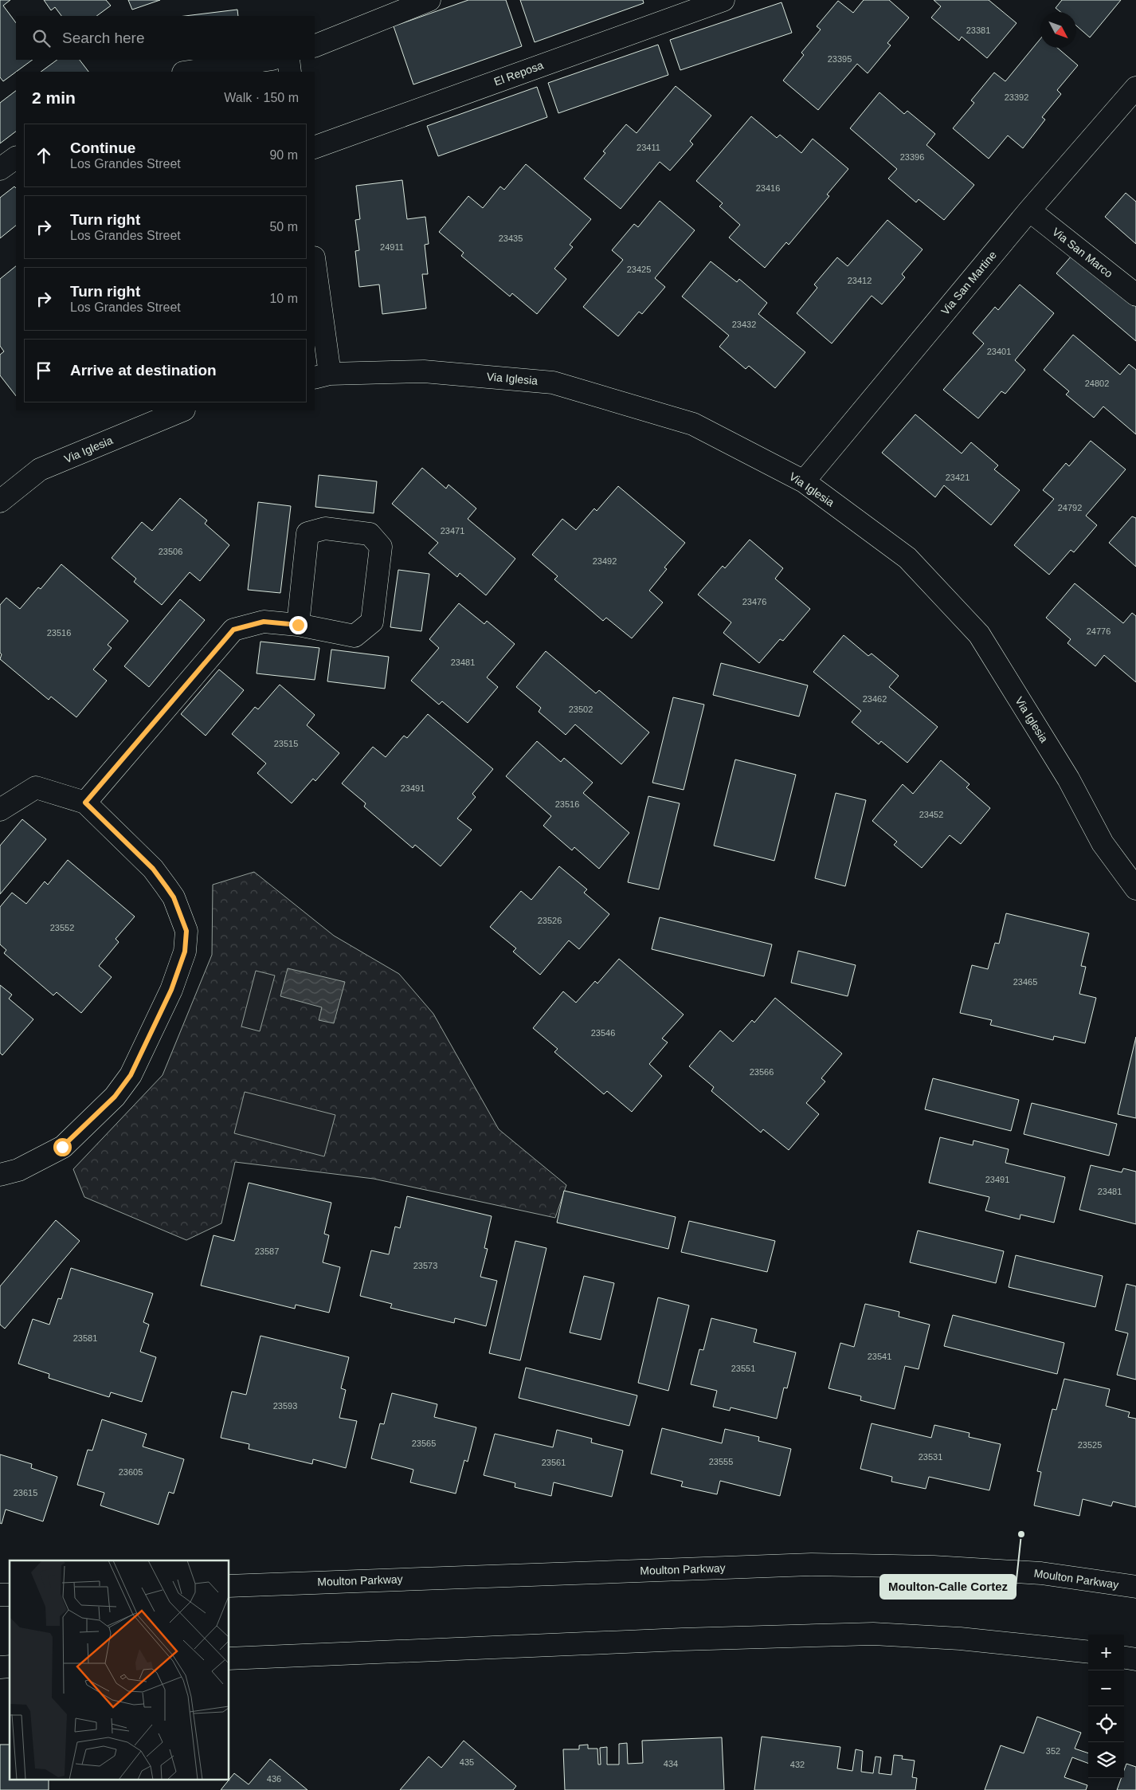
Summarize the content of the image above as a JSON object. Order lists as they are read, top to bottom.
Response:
{
  "streets": {
    "street": [
      "El Reposa",
      "Via San Marco",
      "Via San Martine",
      "Via Iglesia",
      "Moulton Parkway"
    ]
  },
  "crossings": [
    ["Via San Marco", "Via San Martine"],
    ["Via San Martine", "Via Iglesia"]
  ],
  "places": ["Moulton-Calle Cortez"],
  "house_numbers": [
    "23381",
    "23395",
    "23392",
    "23411",
    "23396",
    "23416",
    "23435",
    "24911",
    "23425",
    "23412",
    "23432",
    "23401",
    "24802",
    "23421",
    "24792",
    "23471",
    "23506",
    "23492",
    "23476",
    "24776",
    "23516",
    "23481",
    "23462",
    "23502",
    "23515",
    "23491",
    "23516",
    "23452",
    "23526",
    "23552",
    "23465",
    "23546",
    "23566",
    "23491",
    "23481",
    "23587",
    "23573",
    "23581",
    "23541",
    "23551",
    "23593",
    "23565",
    "23525",
    "23531",
    "23555",
    "23561",
    "23605",
    "23615",
    "352",
    "435",
    "434",
    "432",
    "436"
  ],
  "north": "bottom right",
  "page": {
    "search": "Search here",
    "heading": ["2 min", "Walk · 150 m"],
    "list": [
      ["Continue", "Los Grandes Street", "90 m"],
      ["Turn right", "Los Grandes Street", "50 m"],
      ["Turn right", "Los Grandes Street", "10 m"],
      "Arrive at destination"
    ],
    "map_buttons": ["+", "−"]
  }
}
